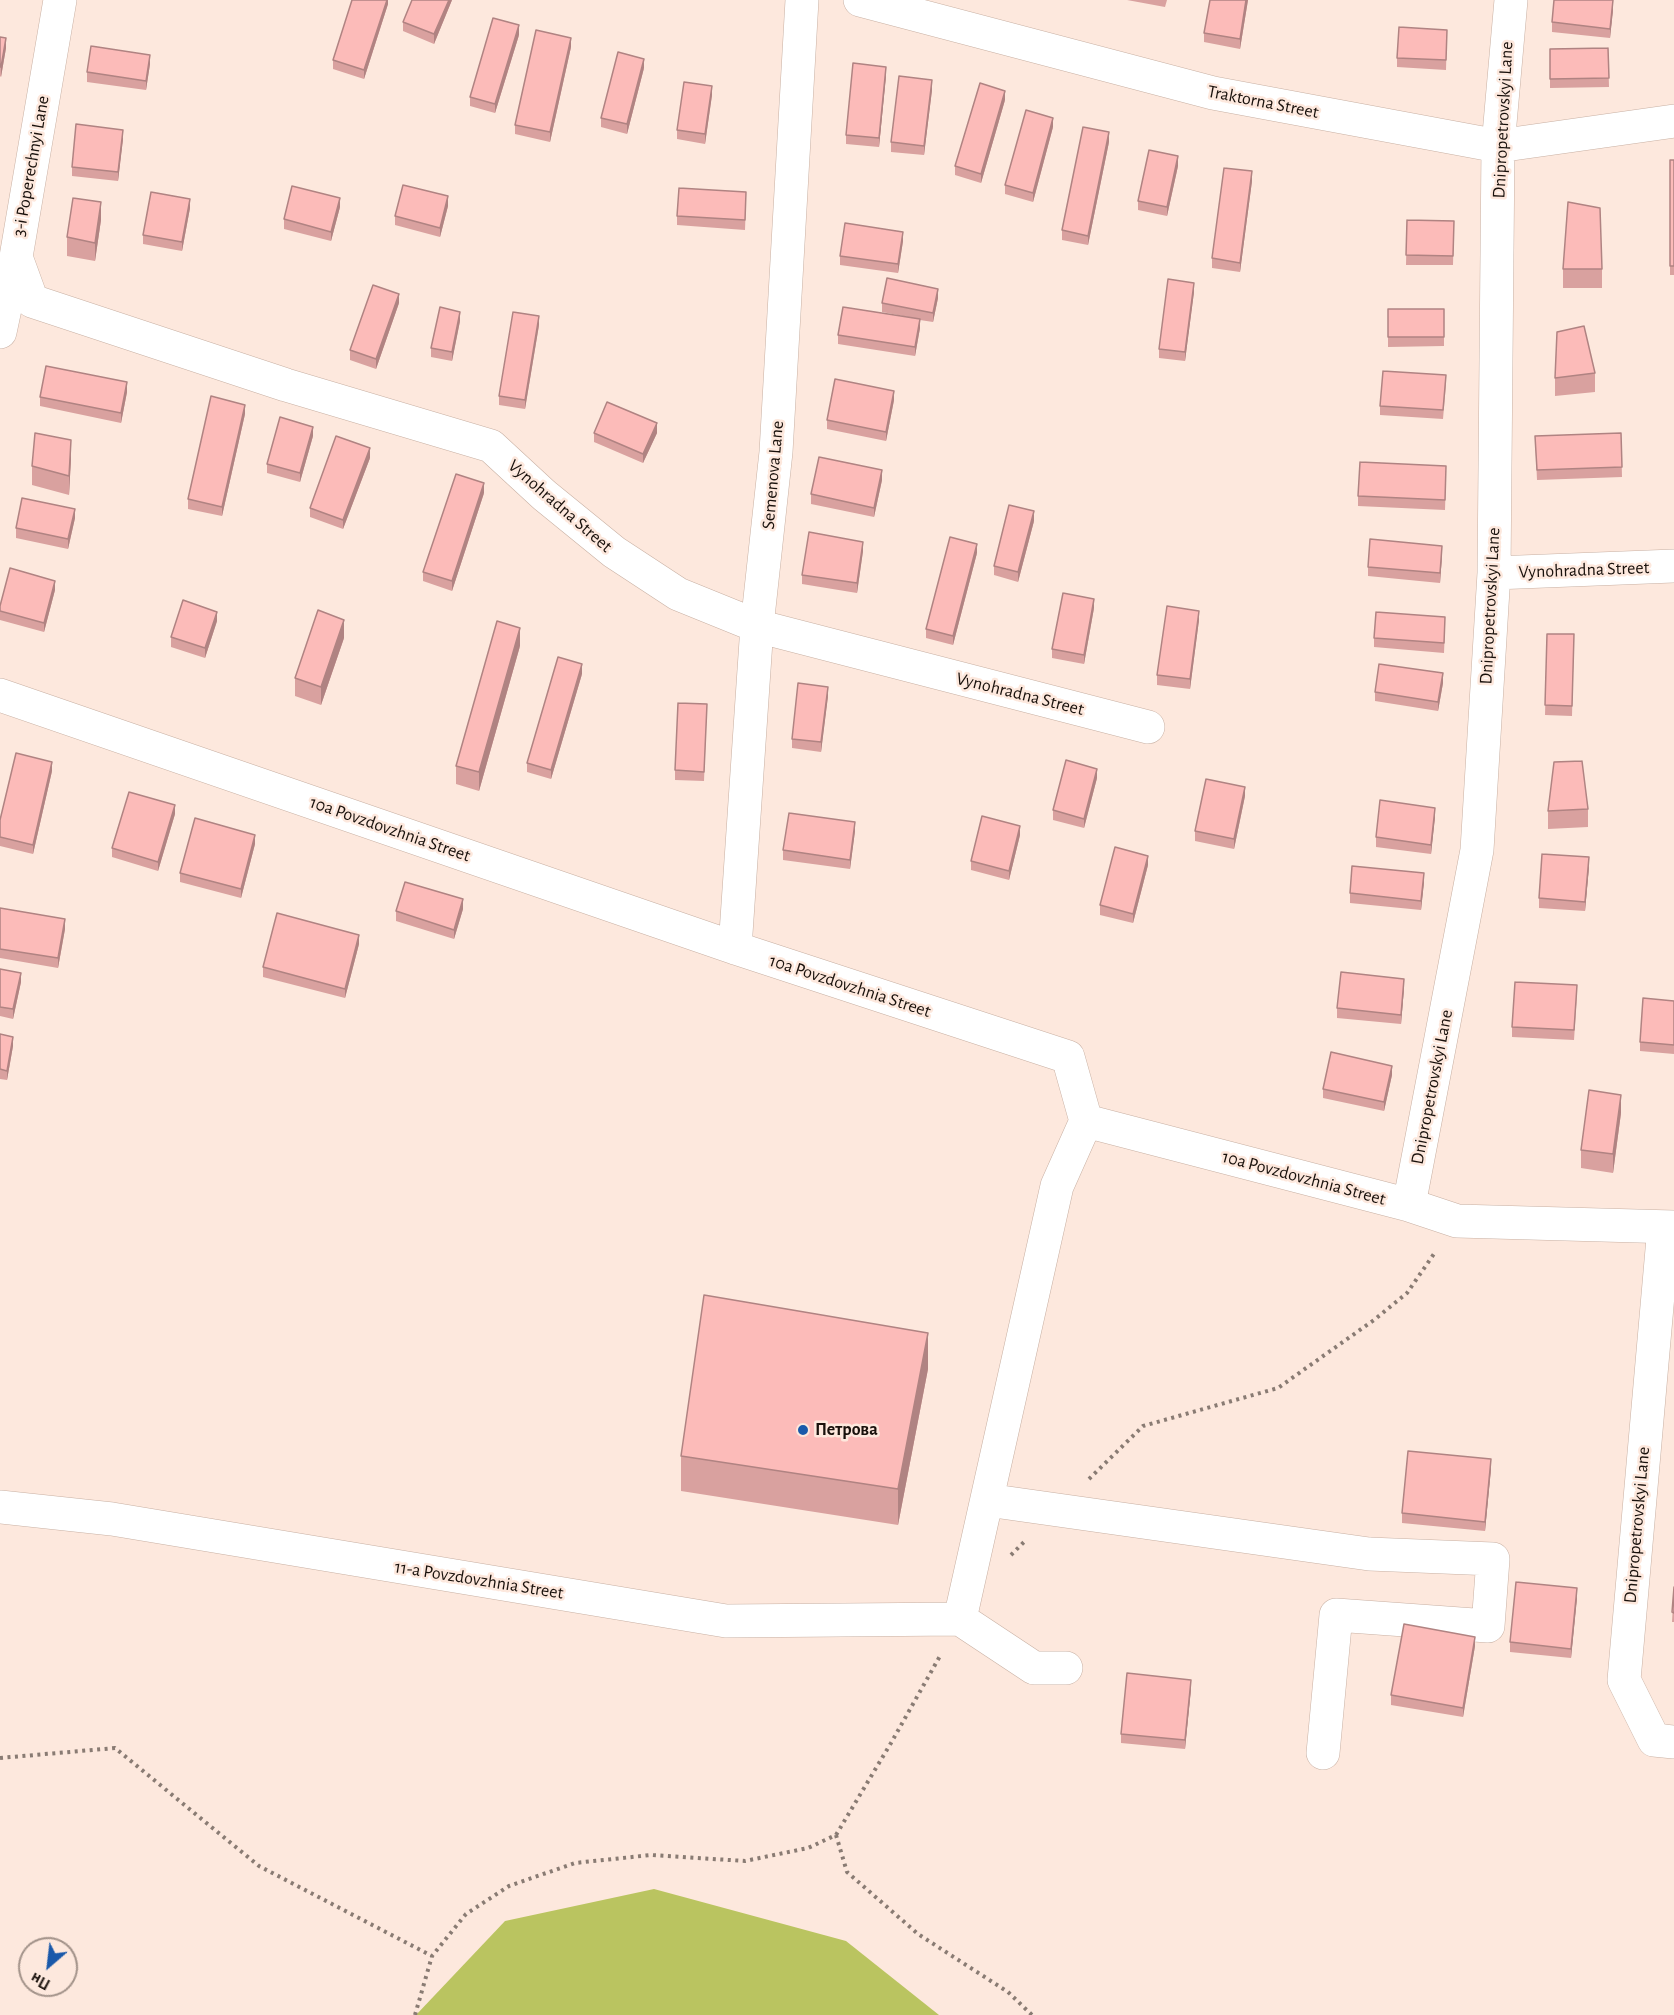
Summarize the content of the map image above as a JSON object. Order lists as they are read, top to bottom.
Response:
{
  "streets": {
    "street": [
      "Traktorna Street",
      "Dnipropetrovskyi Lane",
      "3-i Poperechnyi Lane",
      "Semenova Lane",
      "Vynohradna Street",
      "10a Povzdovzhnia Street",
      "11-a Povzdovzhnia Street"
    ]
  },
  "crossings": [
    ["Traktorna Street", "Dnipropetrovskyi Lane"],
    ["Dnipropetrovskyi Lane", "Vynohradna Street"],
    ["Dnipropetrovskyi Lane", "10a Povzdovzhnia Street"],
    ["3-i Poperechnyi Lane", "Vynohradna Street"],
    ["Semenova Lane", "Vynohradna Street"],
    ["Semenova Lane", "10a Povzdovzhnia Street"]
  ],
  "places": ["Петрова"],
  "north": "bottom left"
}
